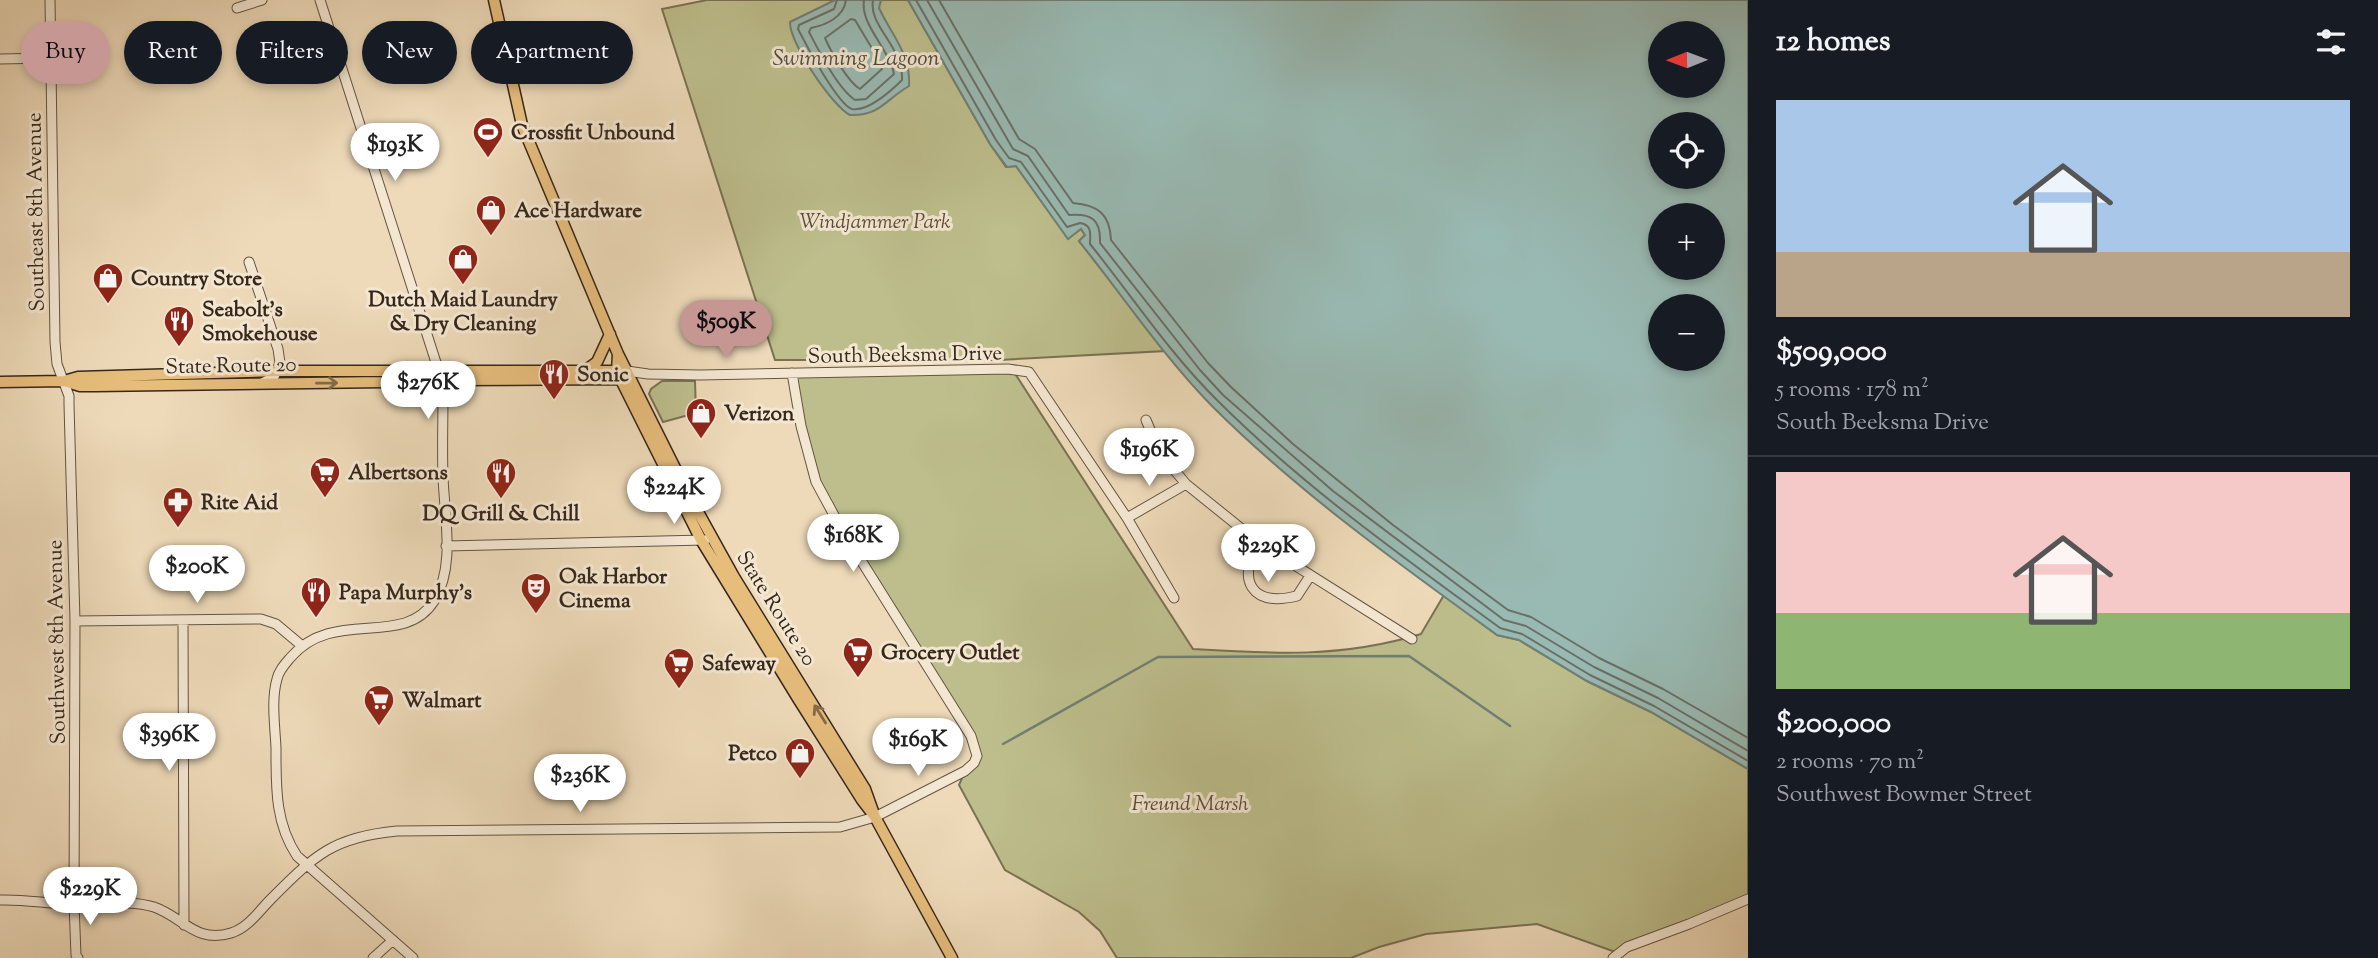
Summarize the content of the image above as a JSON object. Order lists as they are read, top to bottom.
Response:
{
  "streets": {
    "main road": ["State Route 20"],
    "street": ["Southeast 8th Avenue", "South Beeksma Drive", "Southwest 8th Avenue"]
  },
  "crossings": [
    ["Southeast 8th Avenue", "State Route 20"],
    ["Southeast 8th Avenue", "Southwest 8th Avenue"],
    ["South Beeksma Drive", "State Route 20"],
    ["State Route 20", "Southwest 8th Avenue"]
  ],
  "water": ["Swimming Lagoon"],
  "parks": ["Windjammer Park", "Freund Marsh"],
  "places": {
    "sports": ["Crossfit Unbound"],
    "shop": [
      "Ace Hardware",
      "Dutch Maid Laundry & Dry Cleaning",
      "Country Store",
      "Verizon",
      "Petco"
    ],
    "restaurant": [
      "Seabolt's Smokehouse",
      "Sonic",
      "DQ Grill & Chill",
      "Papa Murphy's"
    ],
    "supermarket": [
      "Albertsons",
      "Grocery Outlet",
      "Safeway",
      "Walmart"
    ],
    "pharmacy": ["Rite Aid"],
    "theatre": ["Oak Harbor Cinema"]
  },
  "north": "left",
  "page": {
    "heading": "12 homes",
    "map_buttons": ["+", "−"],
    "chip": [
      "Buy",
      "Rent",
      "Filters",
      "New",
      "Apartment"
    ],
    "list": [
      {
        "name": "$509,000",
        "note": "5 rooms · 178 m² · South Beeksma Drive"
      },
      {
        "name": "$200,000",
        "note": "2 rooms · 70 m² · Southwest Bowmer Street"
      }
    ],
    "price": [
      "$193K",
      "$509K",
      "$276K",
      "$196K",
      "$224K",
      "$168K",
      "$229K",
      "$200K",
      "$396K",
      "$169K",
      "$236K",
      "$229K"
    ]
  }
}
